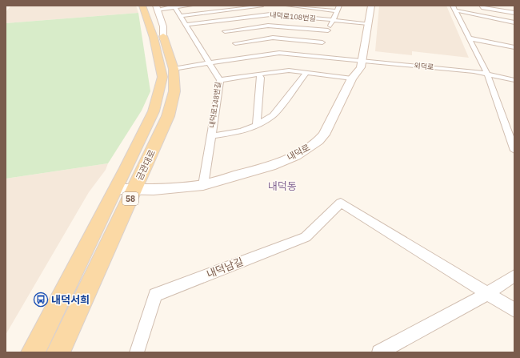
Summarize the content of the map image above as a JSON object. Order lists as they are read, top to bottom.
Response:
{
  "streets": {
    "main road": ["금관대로", "58"],
    "street": [
      "내덕로108번길",
      "외덕로",
      "내덕로148번길",
      "내덕로",
      "내덕남길"
    ]
  },
  "crossings": [
    ["내덕로108번길", "외덕로"],
    ["내덕로108번길", "내덕로148번길"],
    ["내덕로108번길", "내덕로"],
    ["외덕로", "내덕로"],
    ["내덕로148번길", "내덕로"],
    ["내덕로", "금관대로"]
  ],
  "districts": ["내덕동"],
  "places": {
    "bus stop": ["내덕서희"]
  }
}
